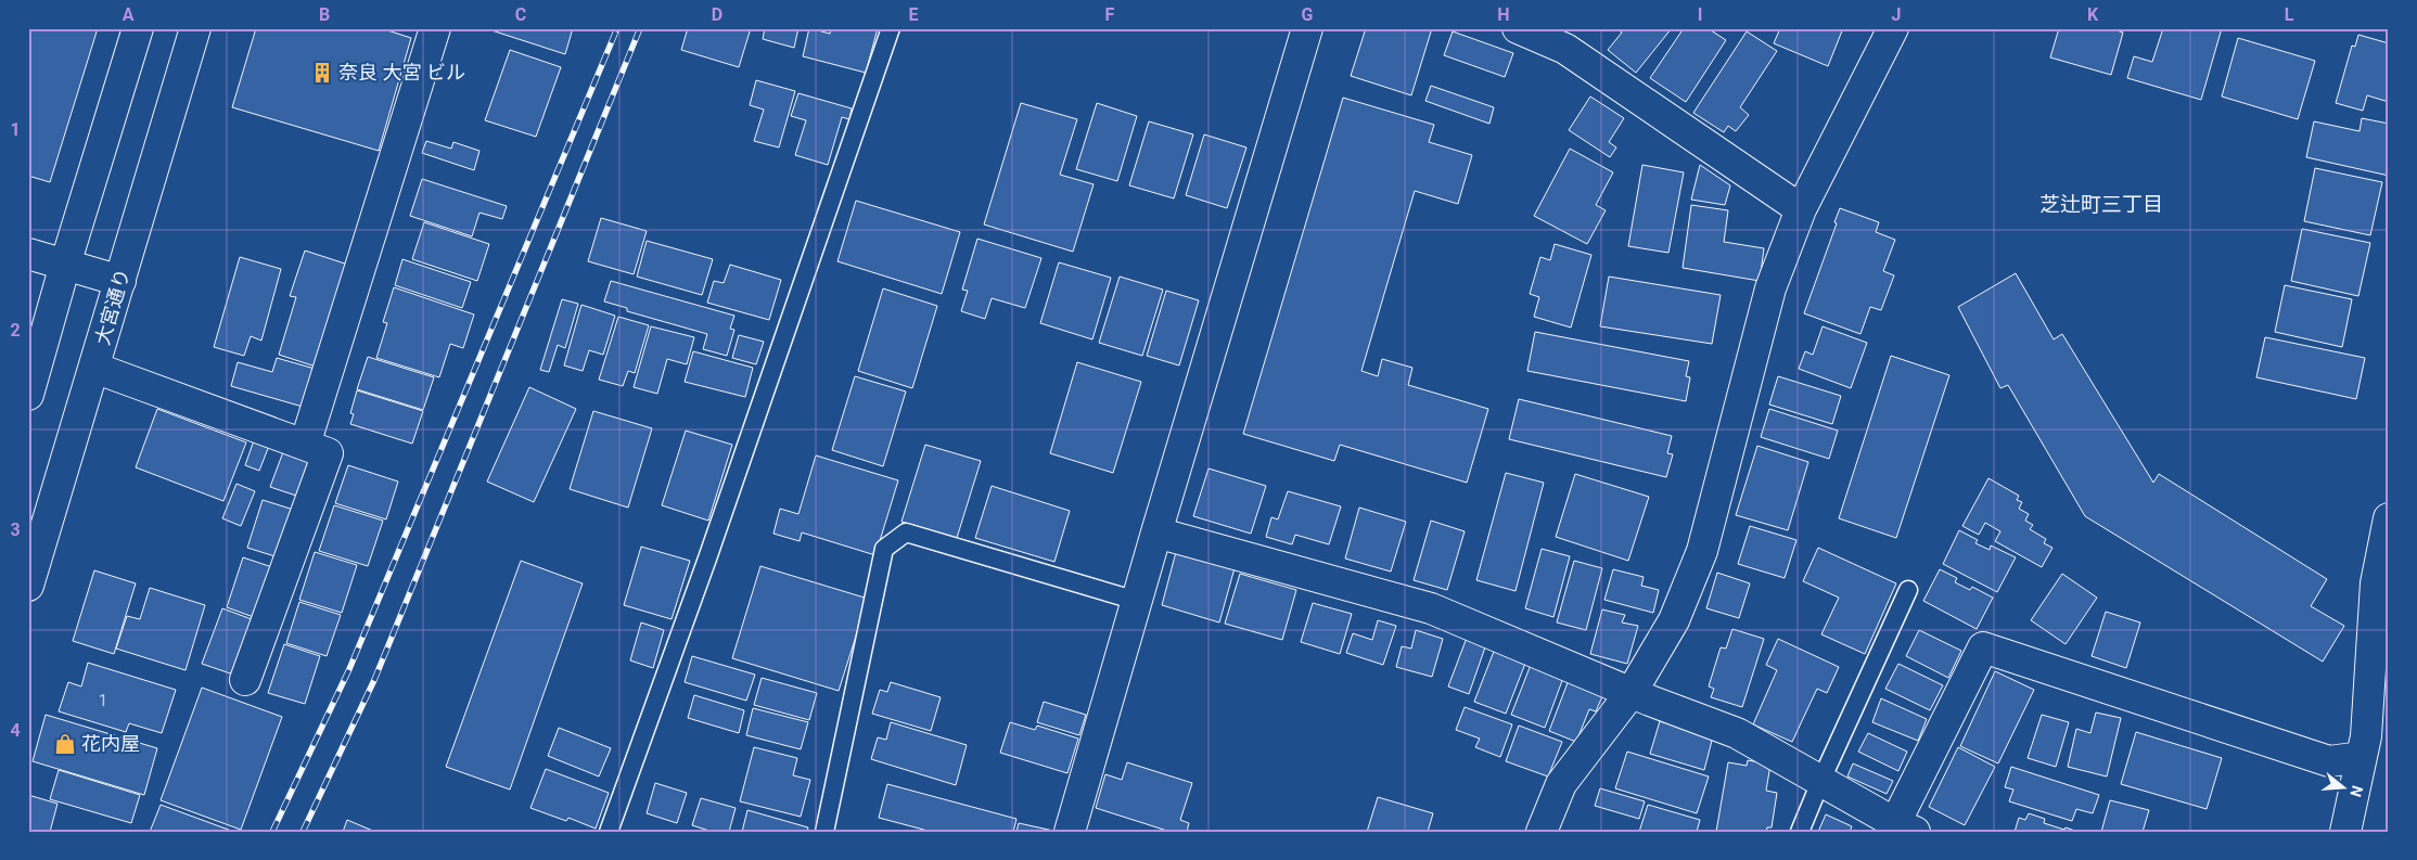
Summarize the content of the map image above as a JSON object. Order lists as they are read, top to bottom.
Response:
{
  "streets": {
    "main road": ["大宮通り"]
  },
  "districts": ["芝辻町三丁目"],
  "places": {
    "building": ["奈良 大宮 ビル"],
    "shop": ["花内屋"]
  },
  "house_numbers": ["1"],
  "north": "right",
  "grid": {
    "columns": [
      "A",
      "B",
      "C",
      "D",
      "E",
      "F",
      "G",
      "H",
      "I",
      "J",
      "K",
      "L"
    ],
    "rows": [
      "1",
      "2",
      "3",
      "4"
    ]
  }
}
